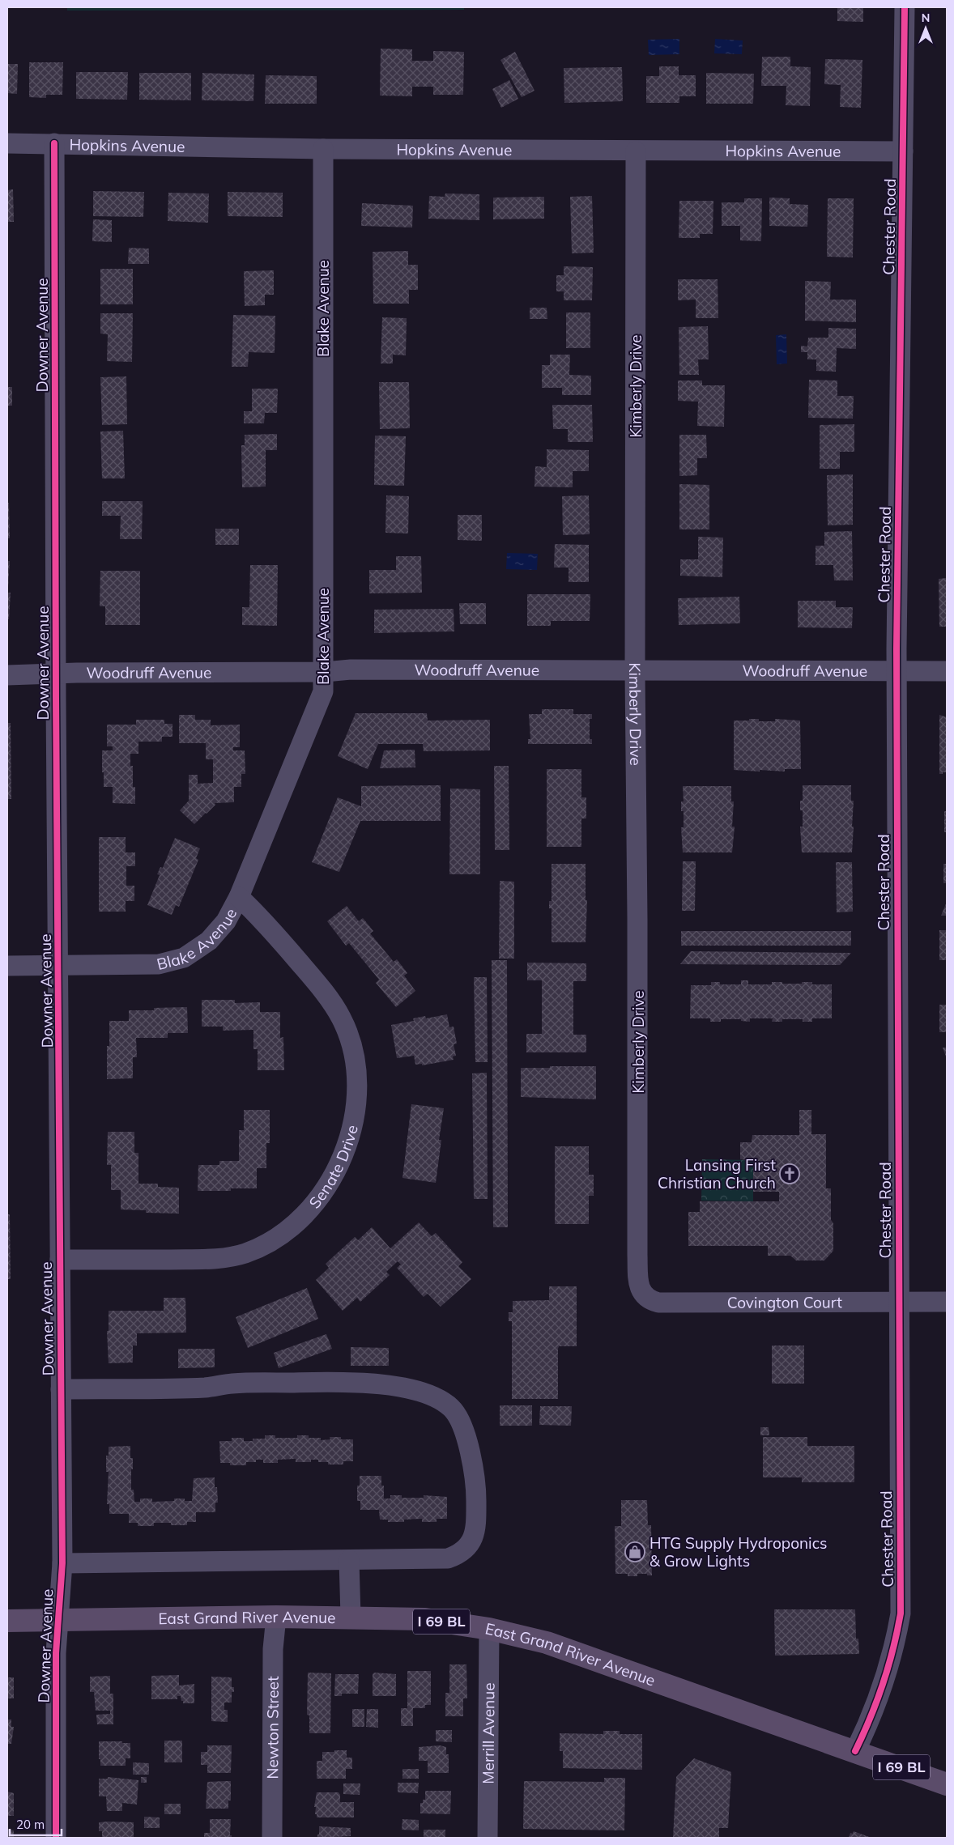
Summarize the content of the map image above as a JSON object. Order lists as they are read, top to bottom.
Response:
{
  "streets": {
    "main road": ["East Grand River Avenue", "I 69 BL"],
    "street": [
      "Hopkins Avenue",
      "Chester Road",
      "Blake Avenue",
      "Downer Avenue",
      "Kimberly Drive",
      "Woodruff Avenue",
      "Senate Drive",
      "Covington Court",
      "Newton Street",
      "Merrill Avenue"
    ]
  },
  "crossings": [
    ["Hopkins Avenue", "Chester Road"],
    ["Hopkins Avenue", "Blake Avenue"],
    ["Hopkins Avenue", "Downer Avenue"],
    ["Hopkins Avenue", "Kimberly Drive"],
    ["Chester Road", "Woodruff Avenue"],
    ["Chester Road", "Covington Court"],
    ["Chester Road", "East Grand River Avenue"],
    ["Blake Avenue", "Downer Avenue"],
    ["Blake Avenue", "Woodruff Avenue"],
    ["Blake Avenue", "Senate Drive"],
    ["Downer Avenue", "Woodruff Avenue"],
    ["Downer Avenue", "Senate Drive"],
    ["Downer Avenue", "East Grand River Avenue"],
    ["Kimberly Drive", "Woodruff Avenue"],
    ["Kimberly Drive", "Covington Court"],
    ["East Grand River Avenue", "Newton Street"],
    ["East Grand River Avenue", "Merrill Avenue"]
  ],
  "places": {
    "church": ["Lansing First Christian Church"],
    "shop": ["HTG Supply Hydroponics & Grow Lights"]
  },
  "scale_bar": "20 m",
  "north": "top"
}
